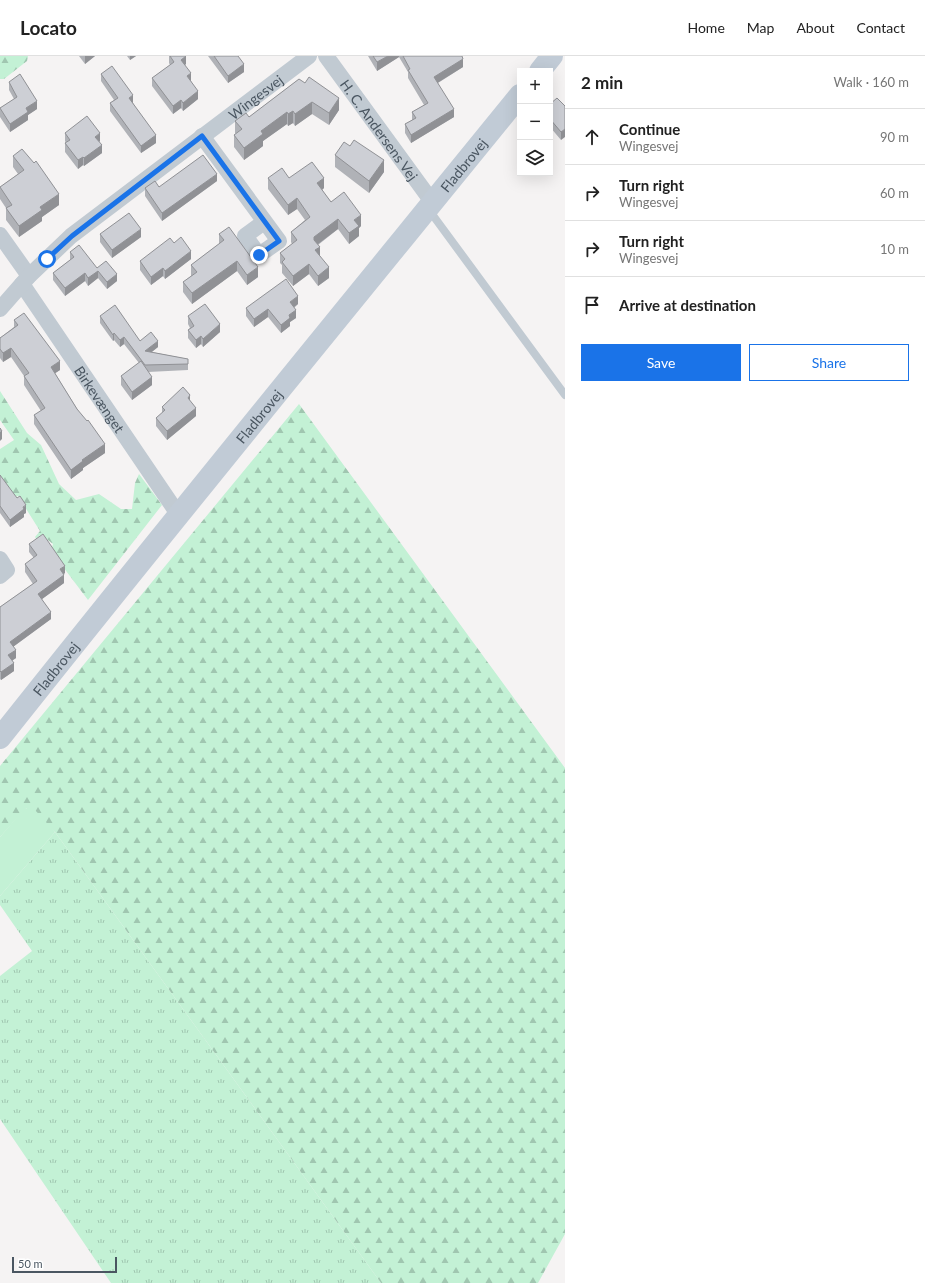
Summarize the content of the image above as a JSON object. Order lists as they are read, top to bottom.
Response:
{
  "streets": {
    "main road": ["Fladbrovej"],
    "street": ["Wingesvej", "H. C. Andersens Vej", "Birkevænget"]
  },
  "crossings": [
    ["Wingesvej", "Birkevænget"],
    ["H. C. Andersens Vej", "Fladbrovej"],
    ["Fladbrovej", "Birkevænget"]
  ],
  "scale_bar": "50 m",
  "page": {
    "header": "Locato",
    "nav": [
      "Home",
      "Map",
      "About",
      "Contact"
    ],
    "heading": ["2 min", "Walk · 160 m"],
    "map_buttons": ["+", "−"],
    "list": [
      ["Continue", "Wingesvej", "90 m"],
      ["Turn right", "Wingesvej", "60 m"],
      ["Turn right", "Wingesvej", "10 m"],
      "Arrive at destination"
    ],
    "buttons": ["Save", "Share"],
    "scale": "50 m"
  }
}
